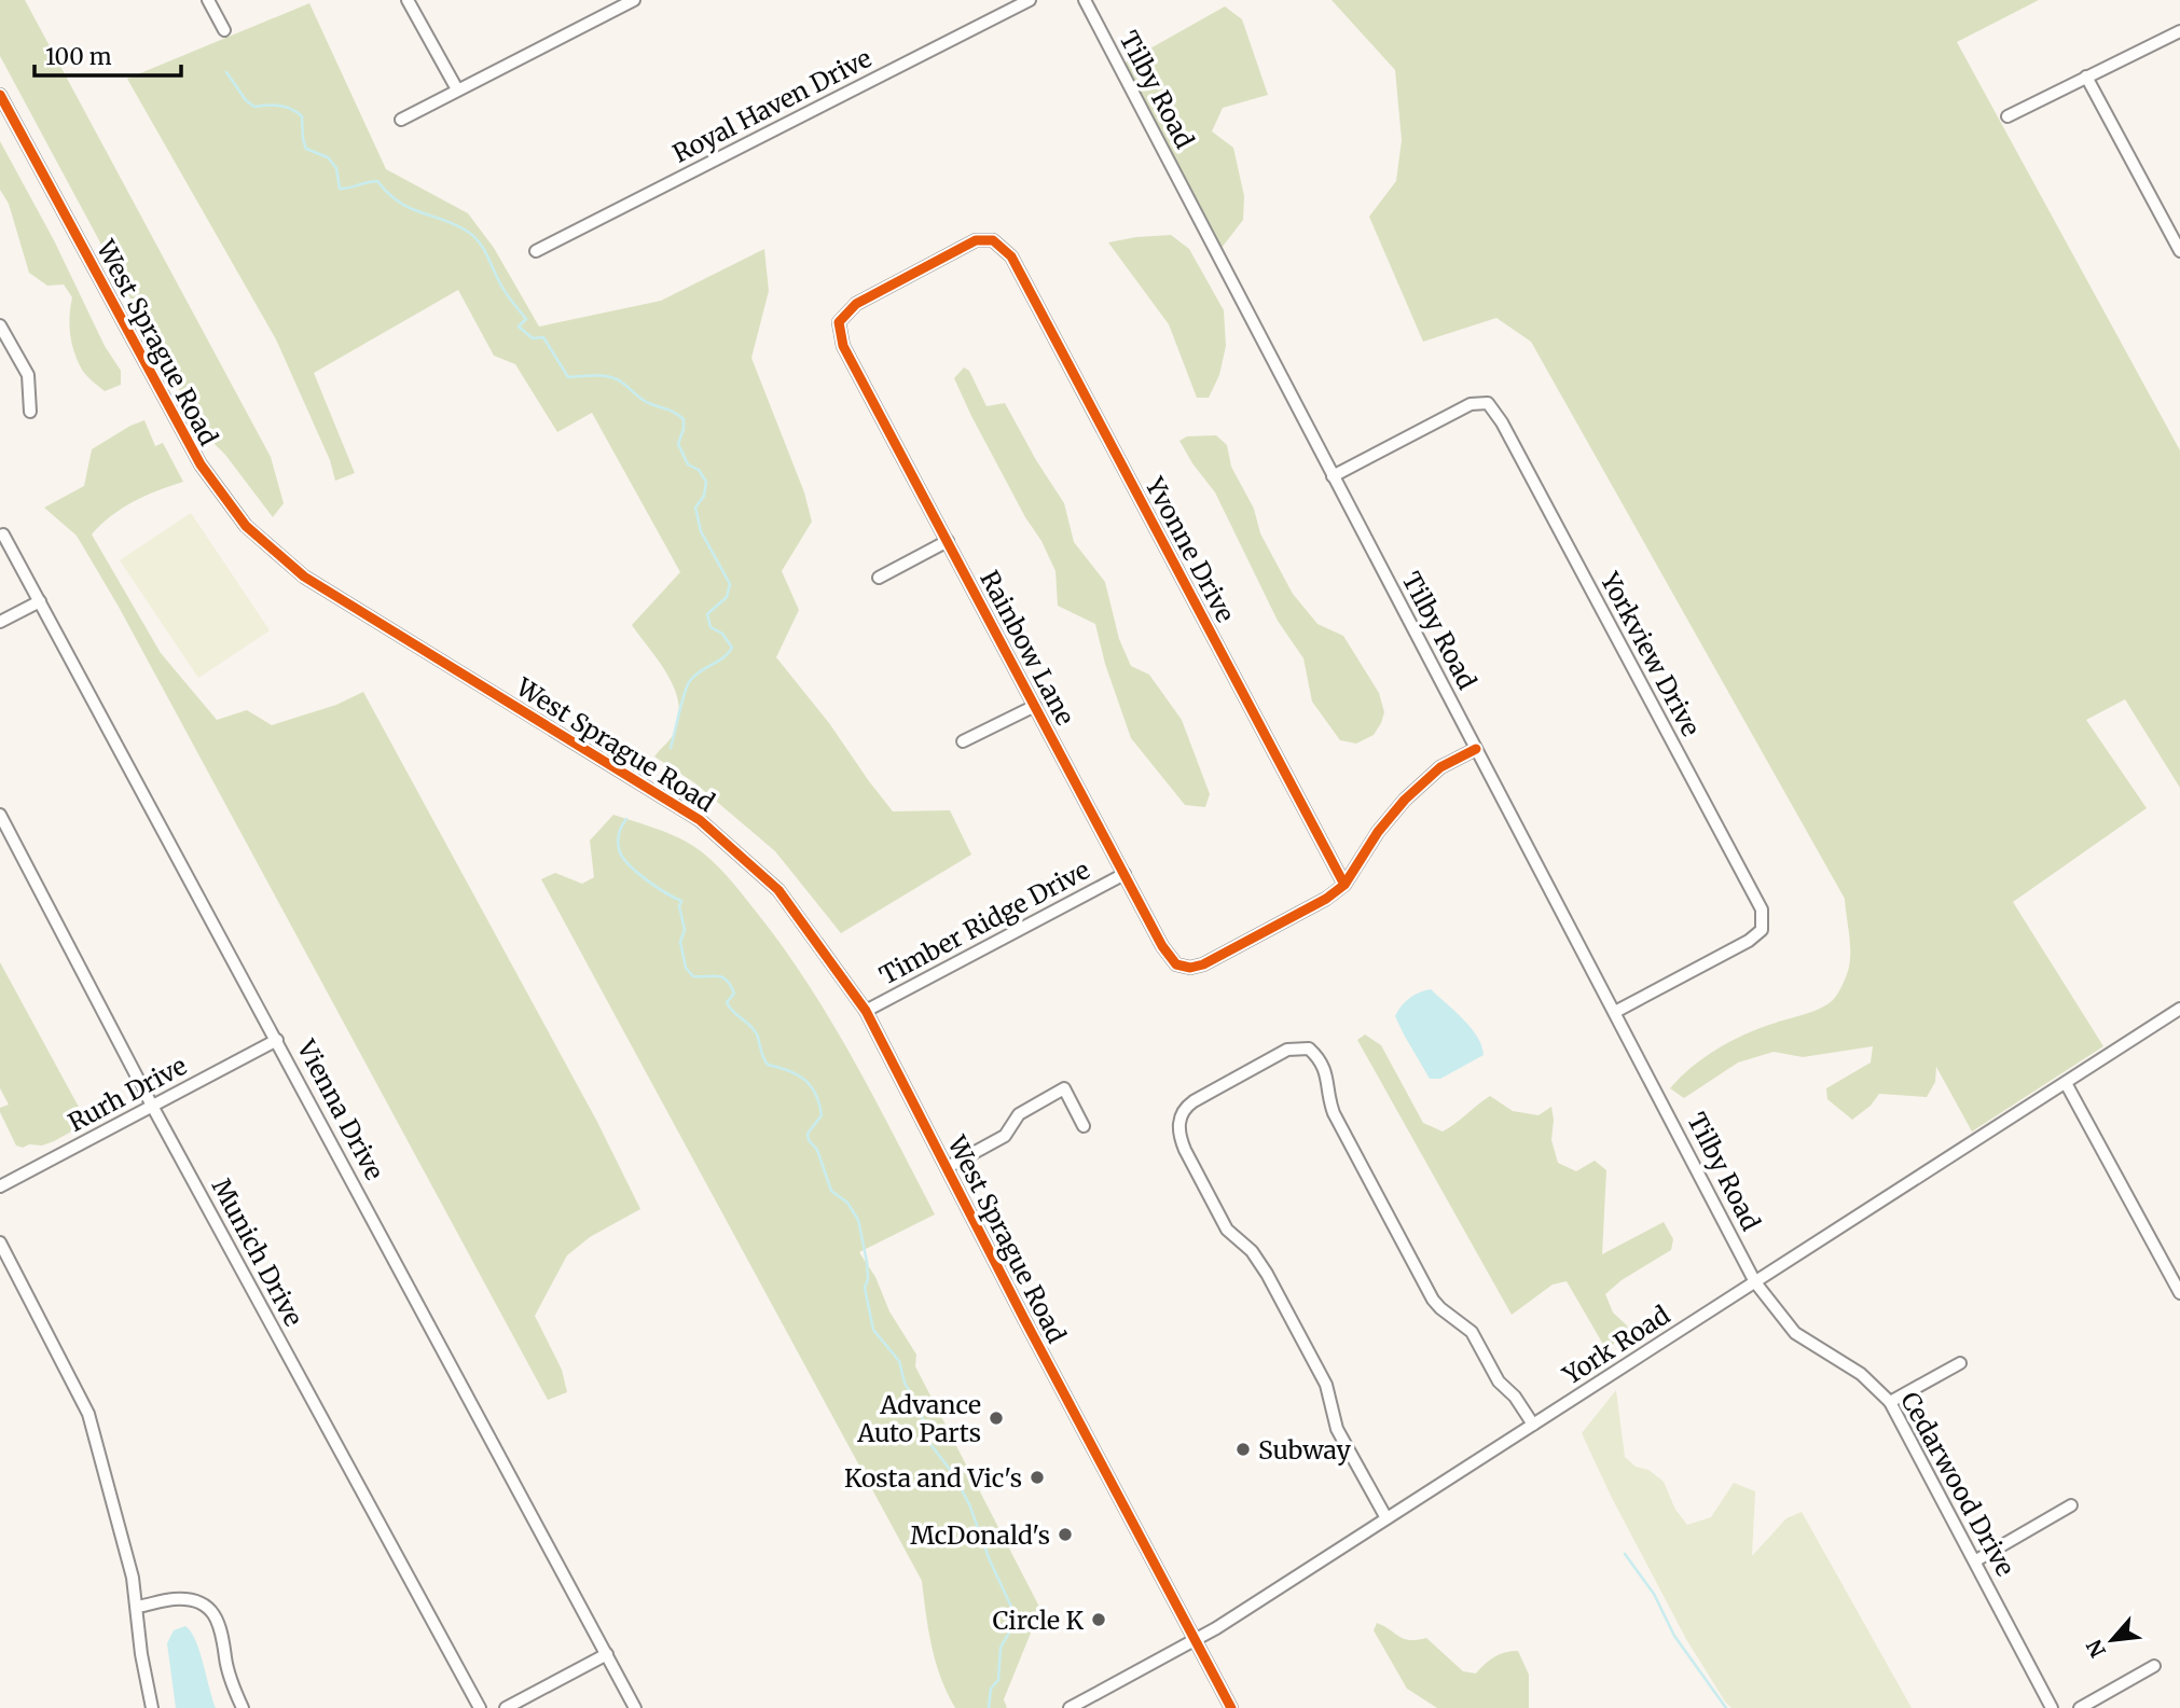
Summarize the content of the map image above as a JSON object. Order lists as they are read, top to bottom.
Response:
{
  "streets": {
    "street": [
      "Tilby Road",
      "Royal Haven Drive",
      "West Sprague Road",
      "Yvonne Drive",
      "Rainbow Lane",
      "Yorkview Drive",
      "Timber Ridge Drive",
      "Rurh Drive",
      "Vienna Drive",
      "Munich Drive",
      "York Road",
      "Cedarwood Drive"
    ]
  },
  "crossings": [
    ["Tilby Road", "Yorkview Drive"],
    ["Tilby Road", "York Road"],
    ["Tilby Road", "Cedarwood Drive"],
    ["West Sprague Road", "Timber Ridge Drive"],
    ["West Sprague Road", "York Road"],
    ["Yvonne Drive", "Rainbow Lane"],
    ["Rainbow Lane", "Timber Ridge Drive"],
    ["Rurh Drive", "Vienna Drive"],
    ["Rurh Drive", "Munich Drive"],
    ["York Road", "Cedarwood Drive"]
  ],
  "places": [
    "Advance Auto Parts",
    "Subway",
    "Kosta and Vic's",
    "McDonald's",
    "Circle K"
  ],
  "scale_bar": "100 m",
  "north": "bottom left"
}
